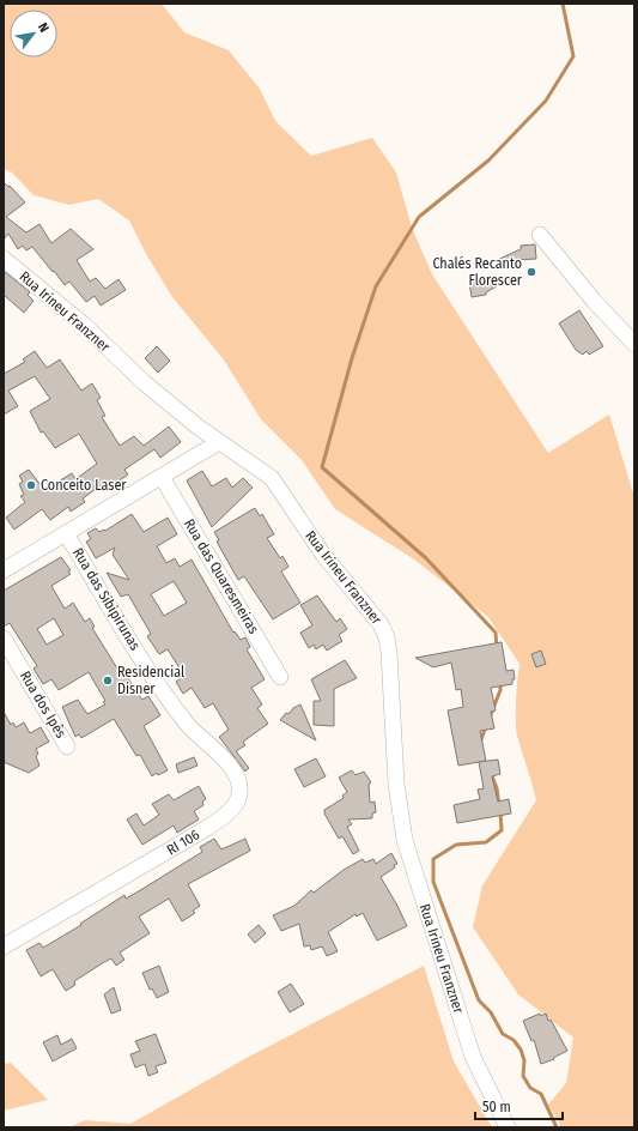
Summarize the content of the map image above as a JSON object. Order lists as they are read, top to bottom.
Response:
{
  "streets": {
    "street": [
      "Rua Irineu Franzner",
      "Rua das Quaresmeiras",
      "Rua das Sibipirunas",
      "Rua dos Ipês",
      "RI 106"
    ]
  },
  "crossings": [
    ["Rua das Sibipirunas", "RI 106"]
  ],
  "places": ["Chalés Recanto Florescer", "Conceito Laser", "Residencial Disner"],
  "scale_bar": "50 m",
  "north": "top right"
}
